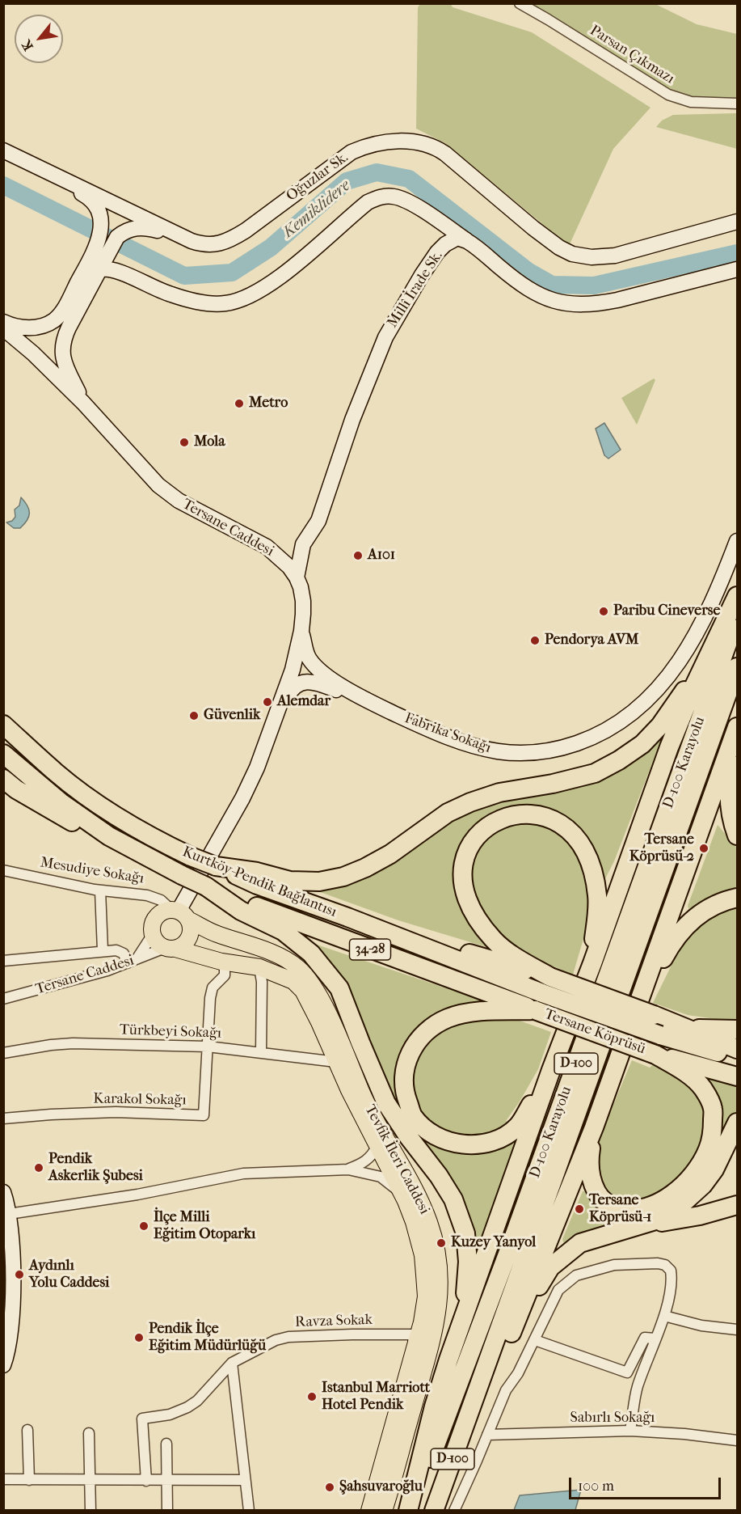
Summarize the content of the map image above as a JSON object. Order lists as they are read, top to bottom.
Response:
{
  "streets": {
    "highway": [
      "D-100 Karayolu",
      "Kurtköy-Pendik Bağlantısı",
      "34-28",
      "Tersane Köprüsü",
      "D-100"
    ],
    "main road": ["Tevfik İleri Caddesi"],
    "street": [
      "Parsan Çıkmazı",
      "Oğuzlar Sk.",
      "Millî İrade Sk.",
      "Tersane Caddesi",
      "Fabrika Sokağı",
      "Mesudiye Sokağı",
      "Türkbeyi Sokağı",
      "Karakol Sokağı",
      "Ravza Sokak",
      "Sabırlı Sokağı"
    ]
  },
  "crossings": [
    ["Millî İrade Sk.", "Tersane Caddesi"],
    ["Tersane Caddesi", "Fabrika Sokağı"],
    ["Tersane Caddesi", "Mesudiye Sokağı"],
    ["Tersane Caddesi", "Tevfik İleri Caddesi"],
    ["Mesudiye Sokağı", "Tevfik İleri Caddesi"],
    ["Kurtköy-Pendik Bağlantısı", "Tersane Köprüsü"],
    ["34-28", "Tersane Köprüsü"],
    ["Türkbeyi Sokağı", "Karakol Sokağı"],
    ["Türkbeyi Sokağı", "Tevfik İleri Caddesi"],
    ["Karakol Sokağı", "Tevfik İleri Caddesi"],
    ["Tevfik İleri Caddesi", "Ravza Sokak"]
  ],
  "water": ["Kemiklidere"],
  "places": [
    "Metro",
    "Mola",
    "A101",
    "Paribu Cineverse",
    "Pendorya AVM",
    "Alemdar",
    "Güvenlik",
    "Tersane Köprüsü-2",
    "Pendik Askerlik Şubesi",
    "Tersane Köprüsü-1",
    "İlçe Milli Eğitim Otoparkı",
    "Kuzey Yanyol",
    "Aydınlı Yolu Caddesi",
    "Pendik İlçe Eğitim Müdürlüğü",
    "Istanbul Marriott Hotel Pendik",
    "Şahsuvaroğlu"
  ],
  "scale_bar": "100 m",
  "north": "bottom left"
}
